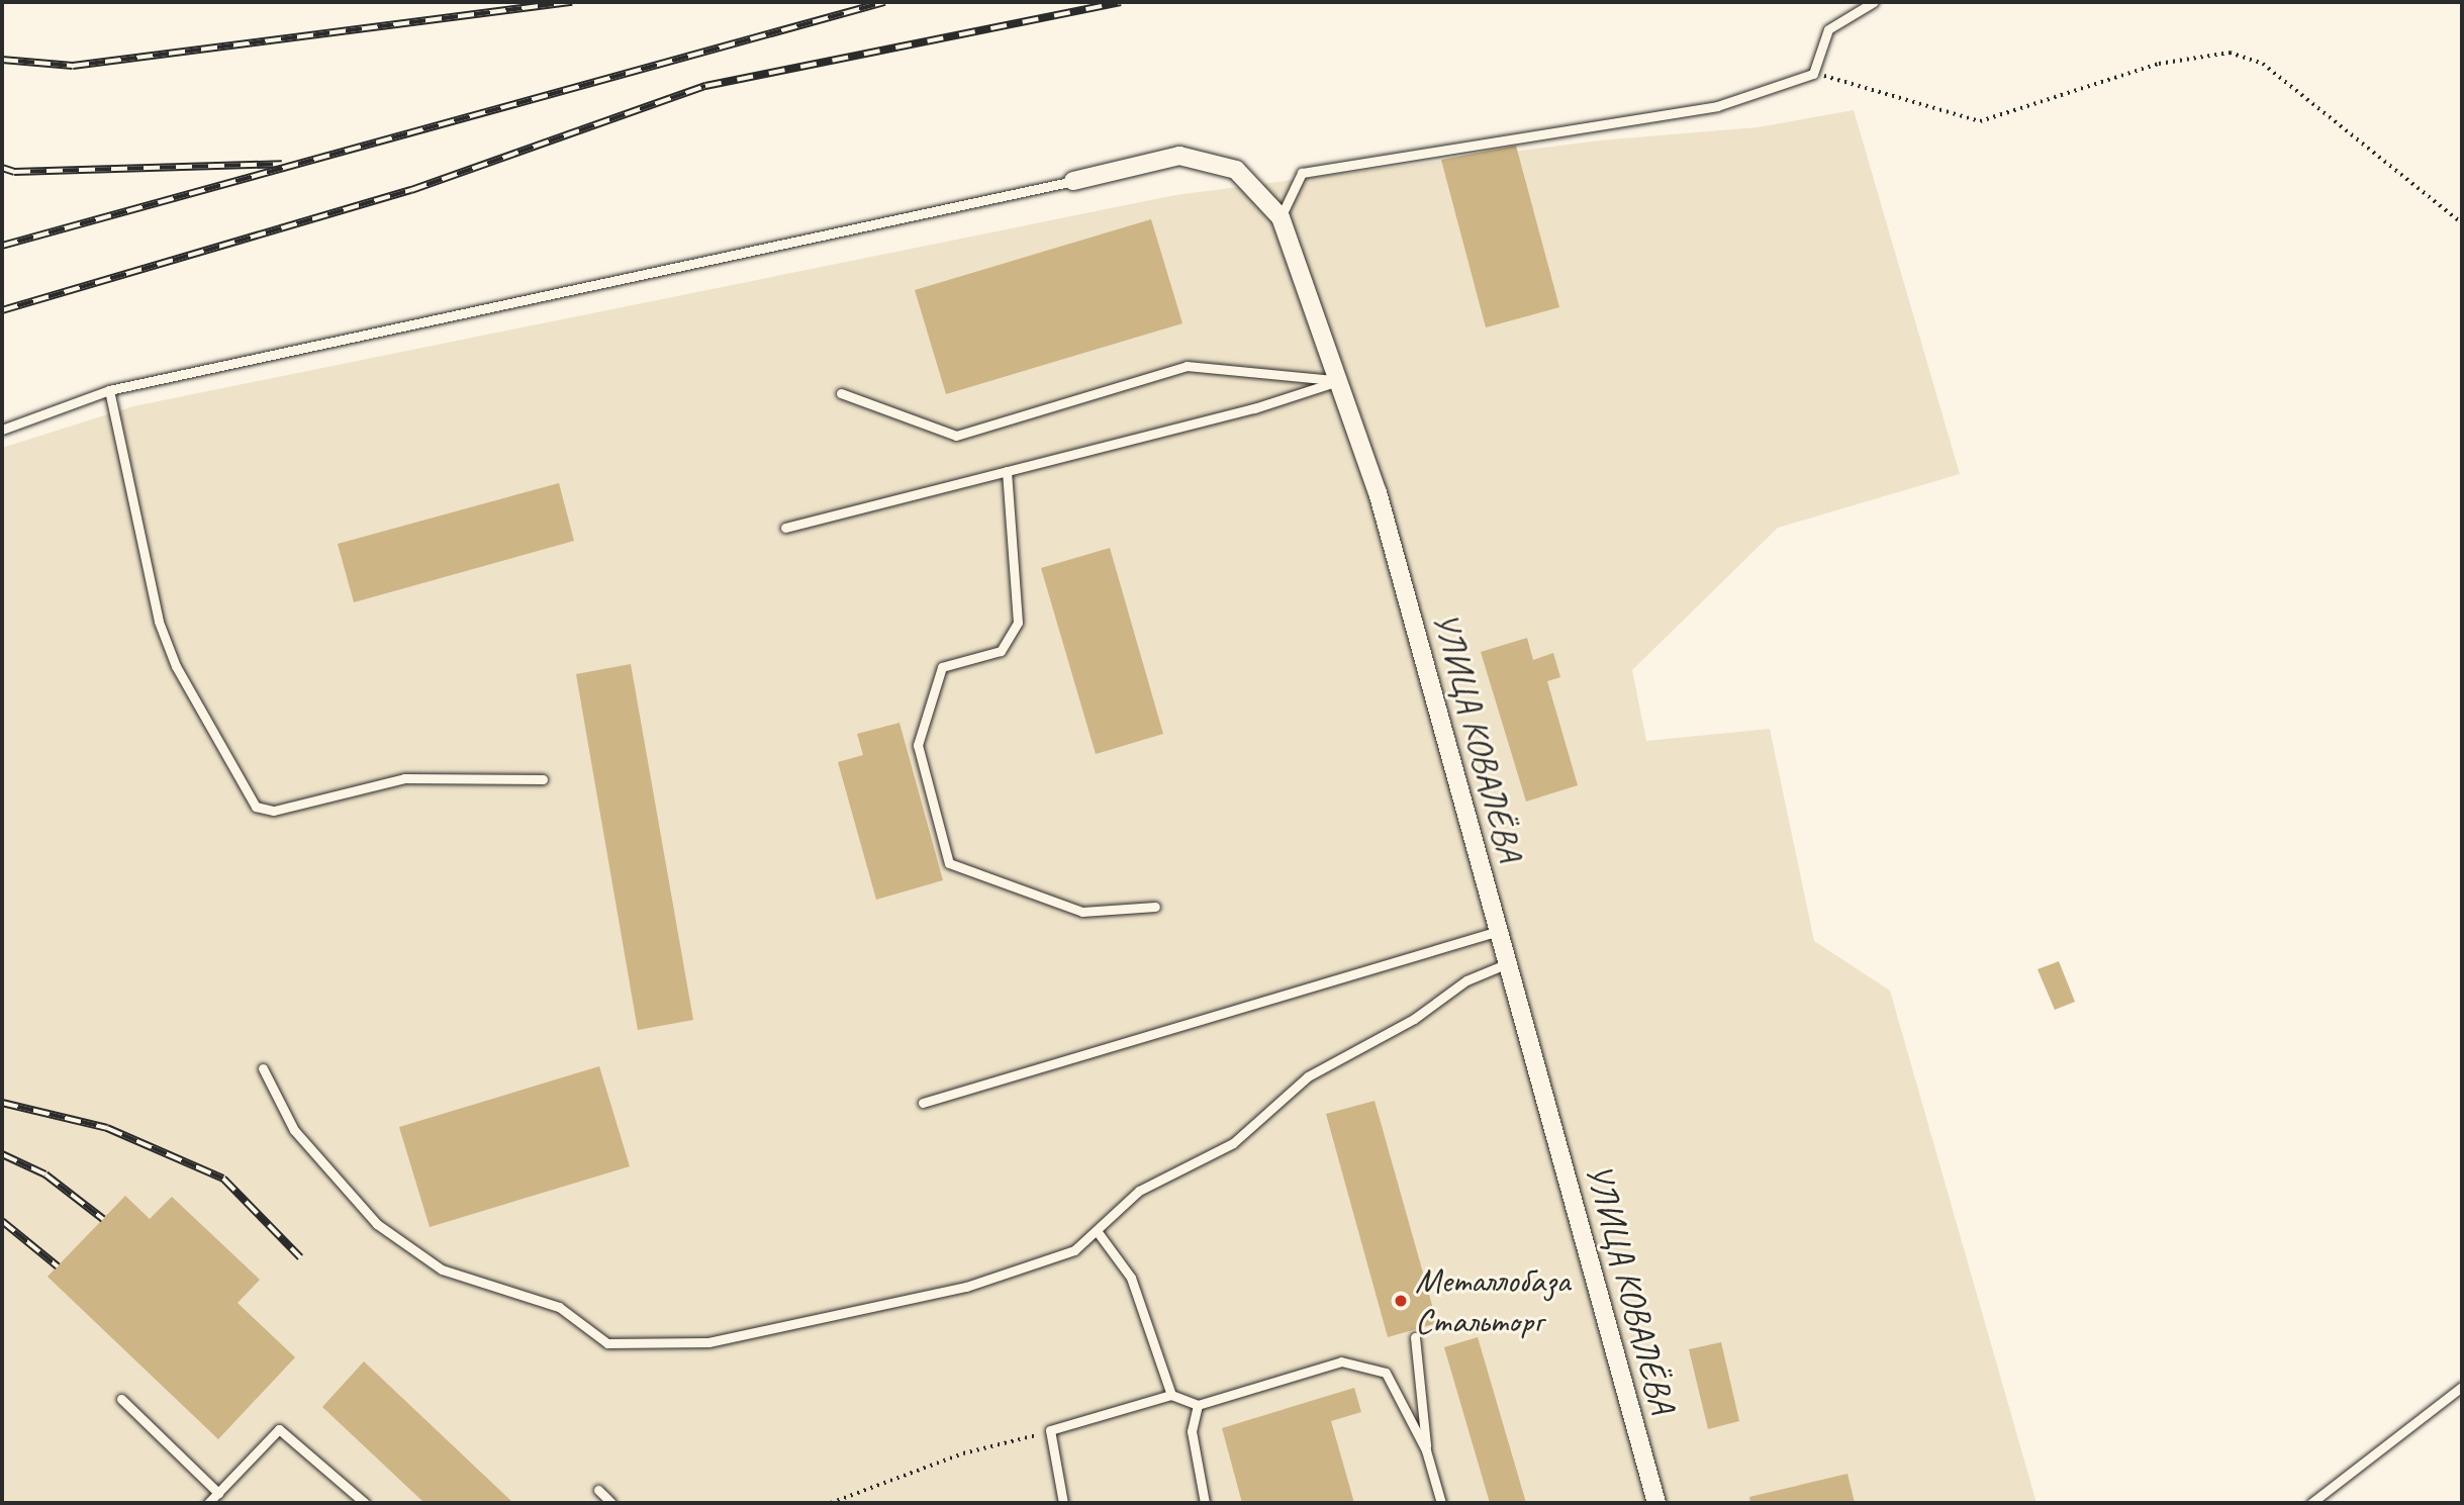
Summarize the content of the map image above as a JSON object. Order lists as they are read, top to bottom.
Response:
{
  "streets": {
    "street": ["УЛИЦА КОВАЛЁВА"]
  },
  "places": ["Металлобаза Стальторг"]
}
